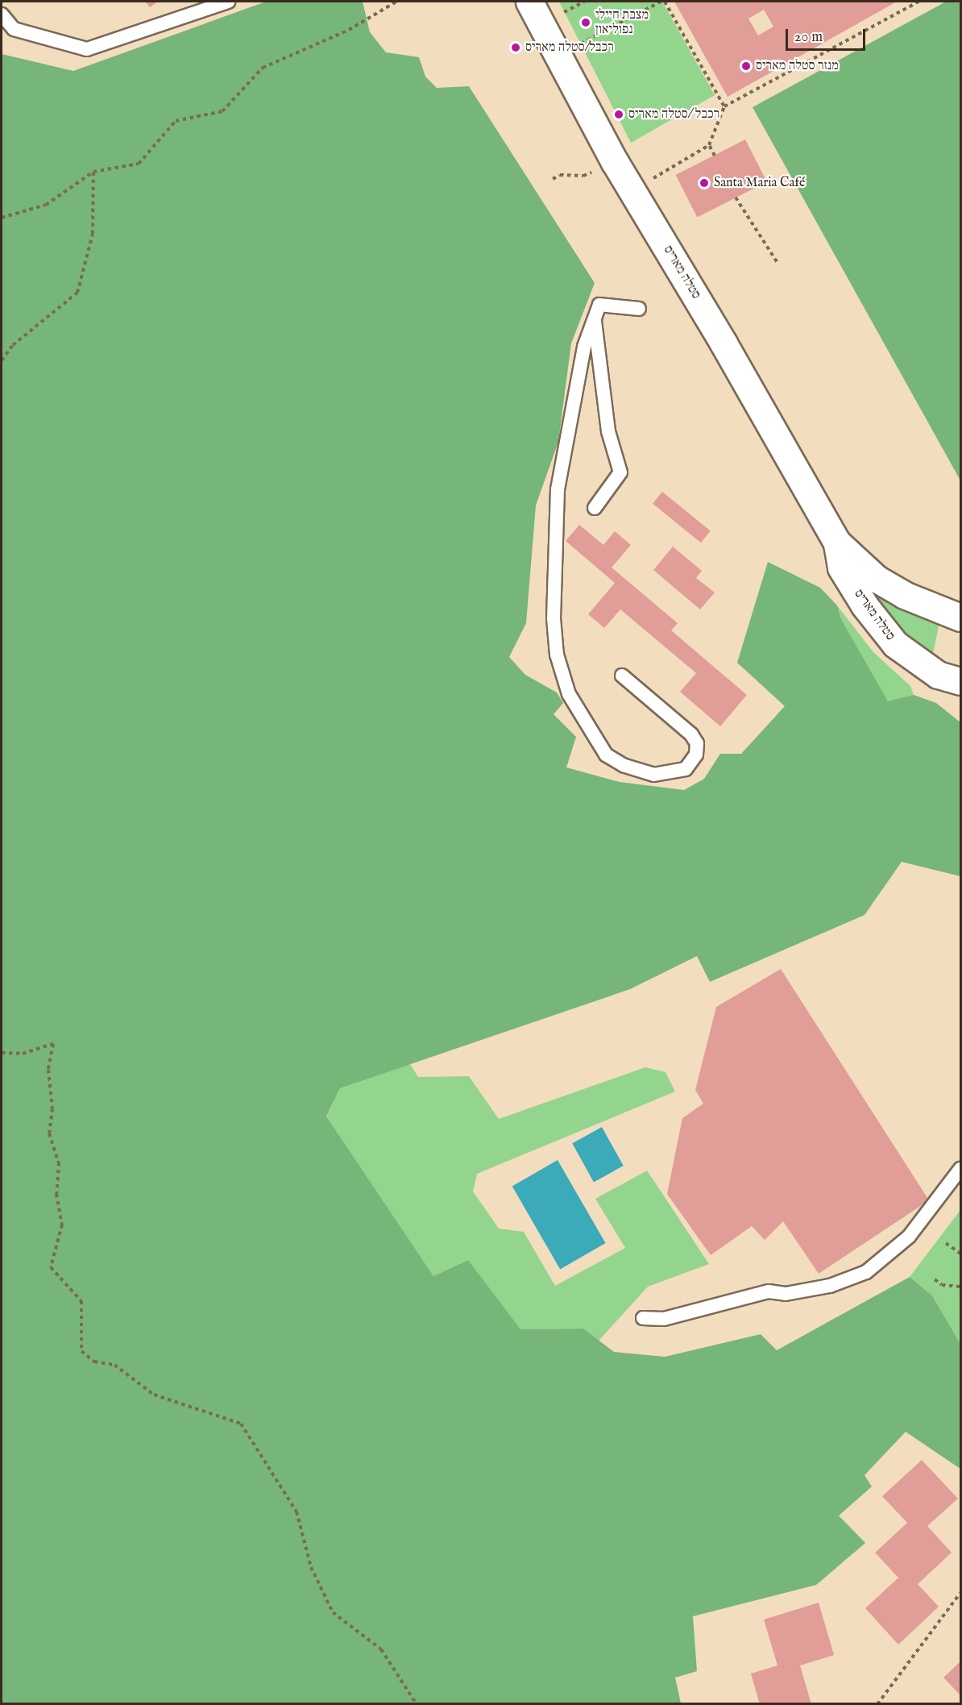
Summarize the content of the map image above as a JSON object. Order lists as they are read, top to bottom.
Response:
{
  "streets": {
    "street": ["סטלה מאריס"]
  },
  "places": [
    "מצבת חיילי נפוליאון",
    "רכבל/סטלה מאריס",
    "מנזר סטלה מאריס",
    "רכבל /סטלה מאריס",
    "Santa Maria Café"
  ],
  "scale_bar": "20 m"
}
